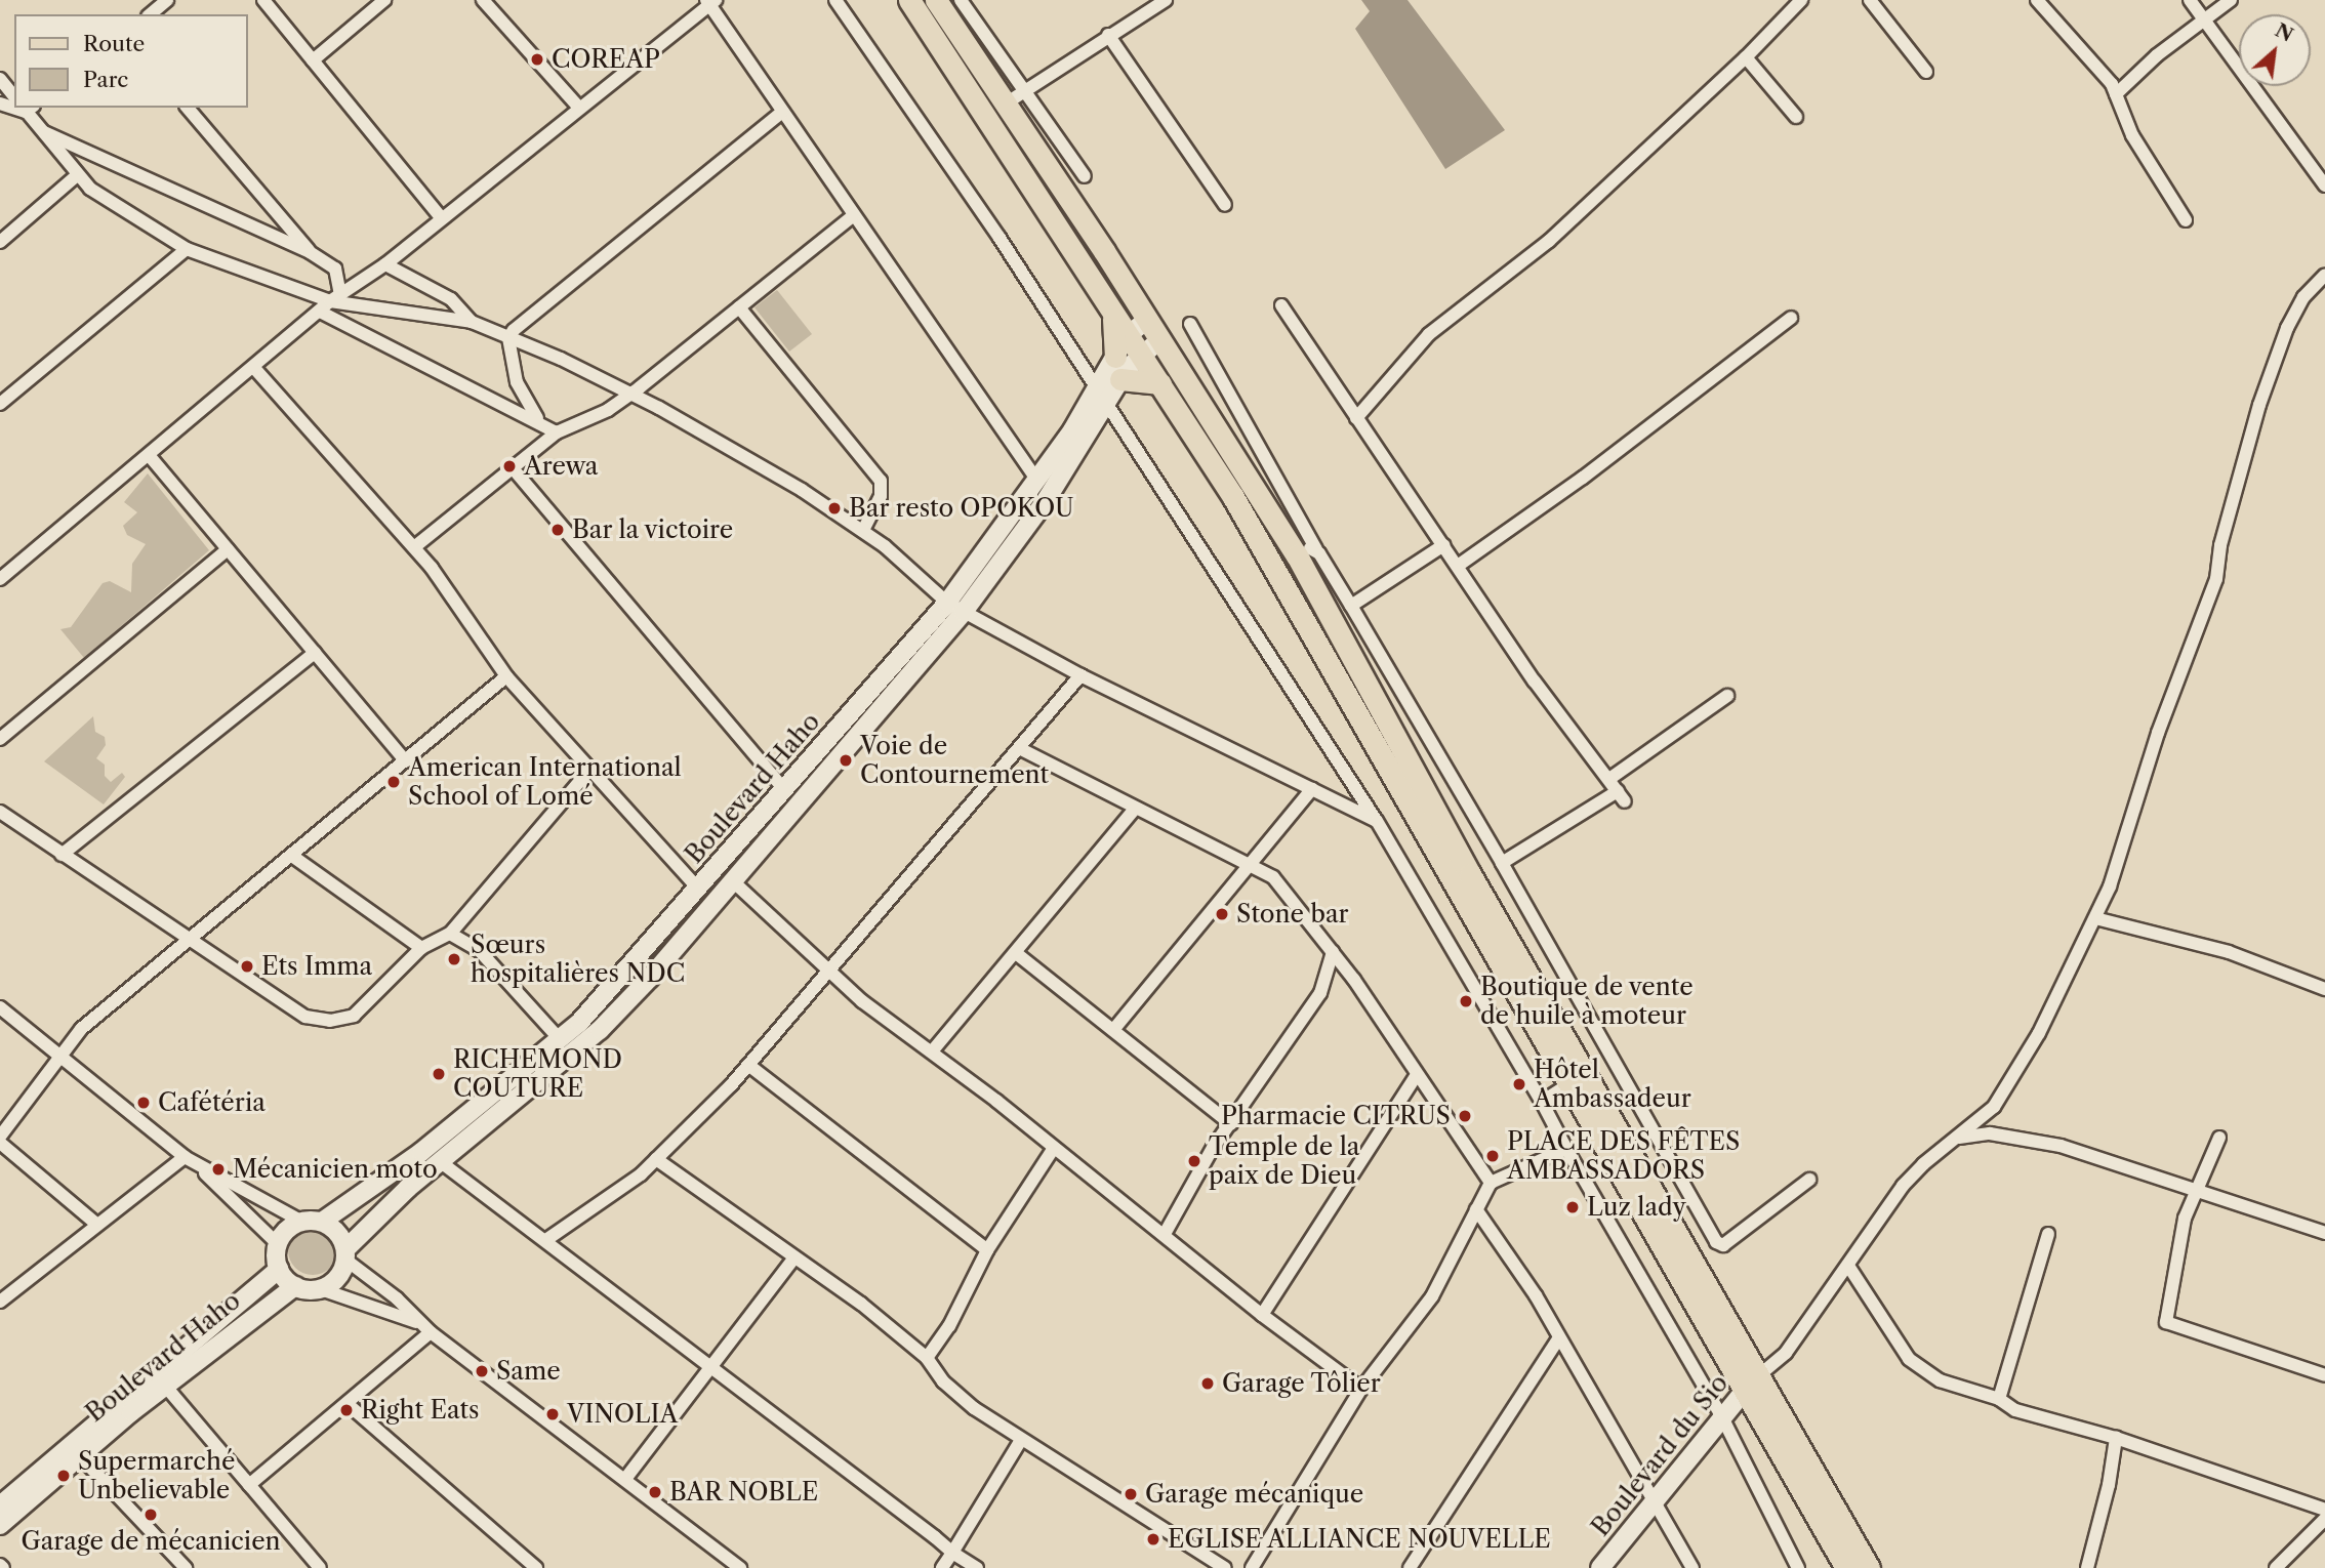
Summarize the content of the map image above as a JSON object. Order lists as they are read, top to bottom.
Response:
{
  "streets": {
    "main road": ["Boulevard Haho", "Boulevard du Sio"]
  },
  "places": [
    "COREAP",
    "Arewa",
    "Bar resto OPOKOU",
    "Bar la victoire",
    "Voie de Contournement",
    "American International School of Lomé",
    "Stone bar",
    "Sœurs hospitalières NDC",
    "Ets Imma",
    "Boutique de vente de huile à moteur",
    "RICHEMOND COUTURE",
    "Hôtel Ambassadeur",
    "Cafétéria",
    "Pharmacie CITRUS",
    "PLACE DES FÊTES AMBASSADORS",
    "Temple de la paix de Dieu",
    "Mécanicien moto",
    "Luz lady",
    "Same",
    "Garage Tôlier",
    "Right Eats",
    "VINOLIA",
    "Supermarché Unbelievable",
    "BAR NOBLE",
    "Garage mécanique",
    "Garage de mécanicien",
    "EGLISE ALLIANCE NOUVELLE"
  ],
  "legend": ["Route", "Parc"],
  "north": "top right"
}
